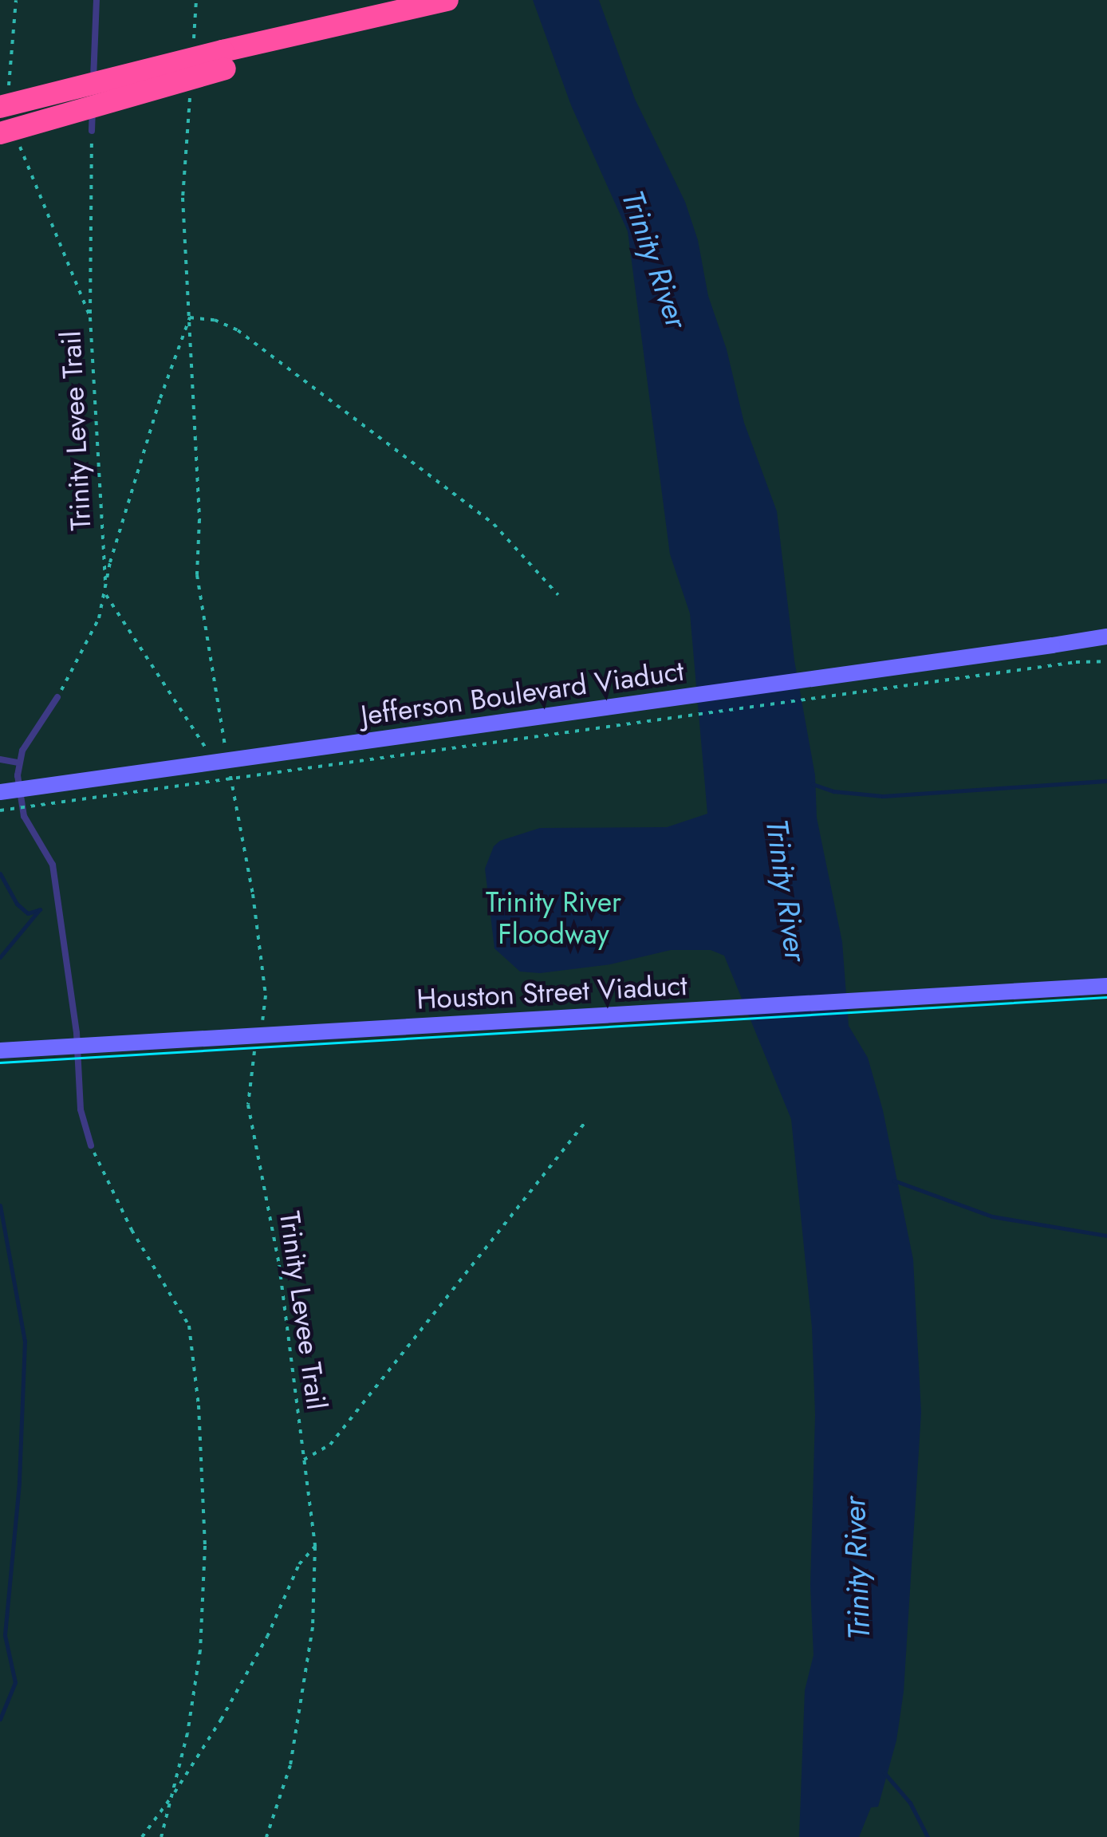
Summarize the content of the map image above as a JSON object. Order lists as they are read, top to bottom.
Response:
{
  "streets": {
    "main road": ["Jefferson Boulevard Viaduct", "Houston Street Viaduct"],
    "path": ["Trinity Levee Trail"]
  },
  "water": ["Trinity River"],
  "parks": ["Trinity River Floodway"]
}
